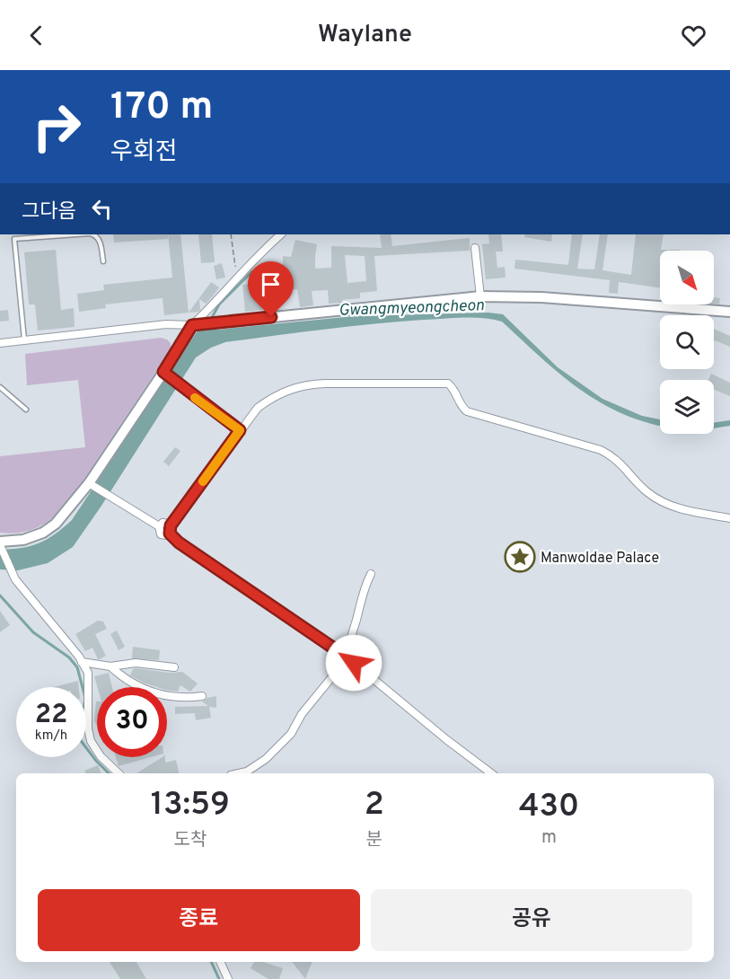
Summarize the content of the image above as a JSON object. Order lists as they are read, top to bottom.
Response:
{
  "water": ["Gwangmyeongcheon"],
  "places": {
    "place": ["Manwoldae Palace"]
  },
  "north": "bottom right",
  "page": {
    "header": "Waylane",
    "turn": ["170 m", "우회전"],
    "then": "그다음",
    "speed": "22 km/h",
    "limit": "30",
    "eta": [
      "13:59",
      "도착",
      "2",
      "분",
      "430",
      "m"
    ],
    "buttons": ["종료", "공유"]
  }
}
